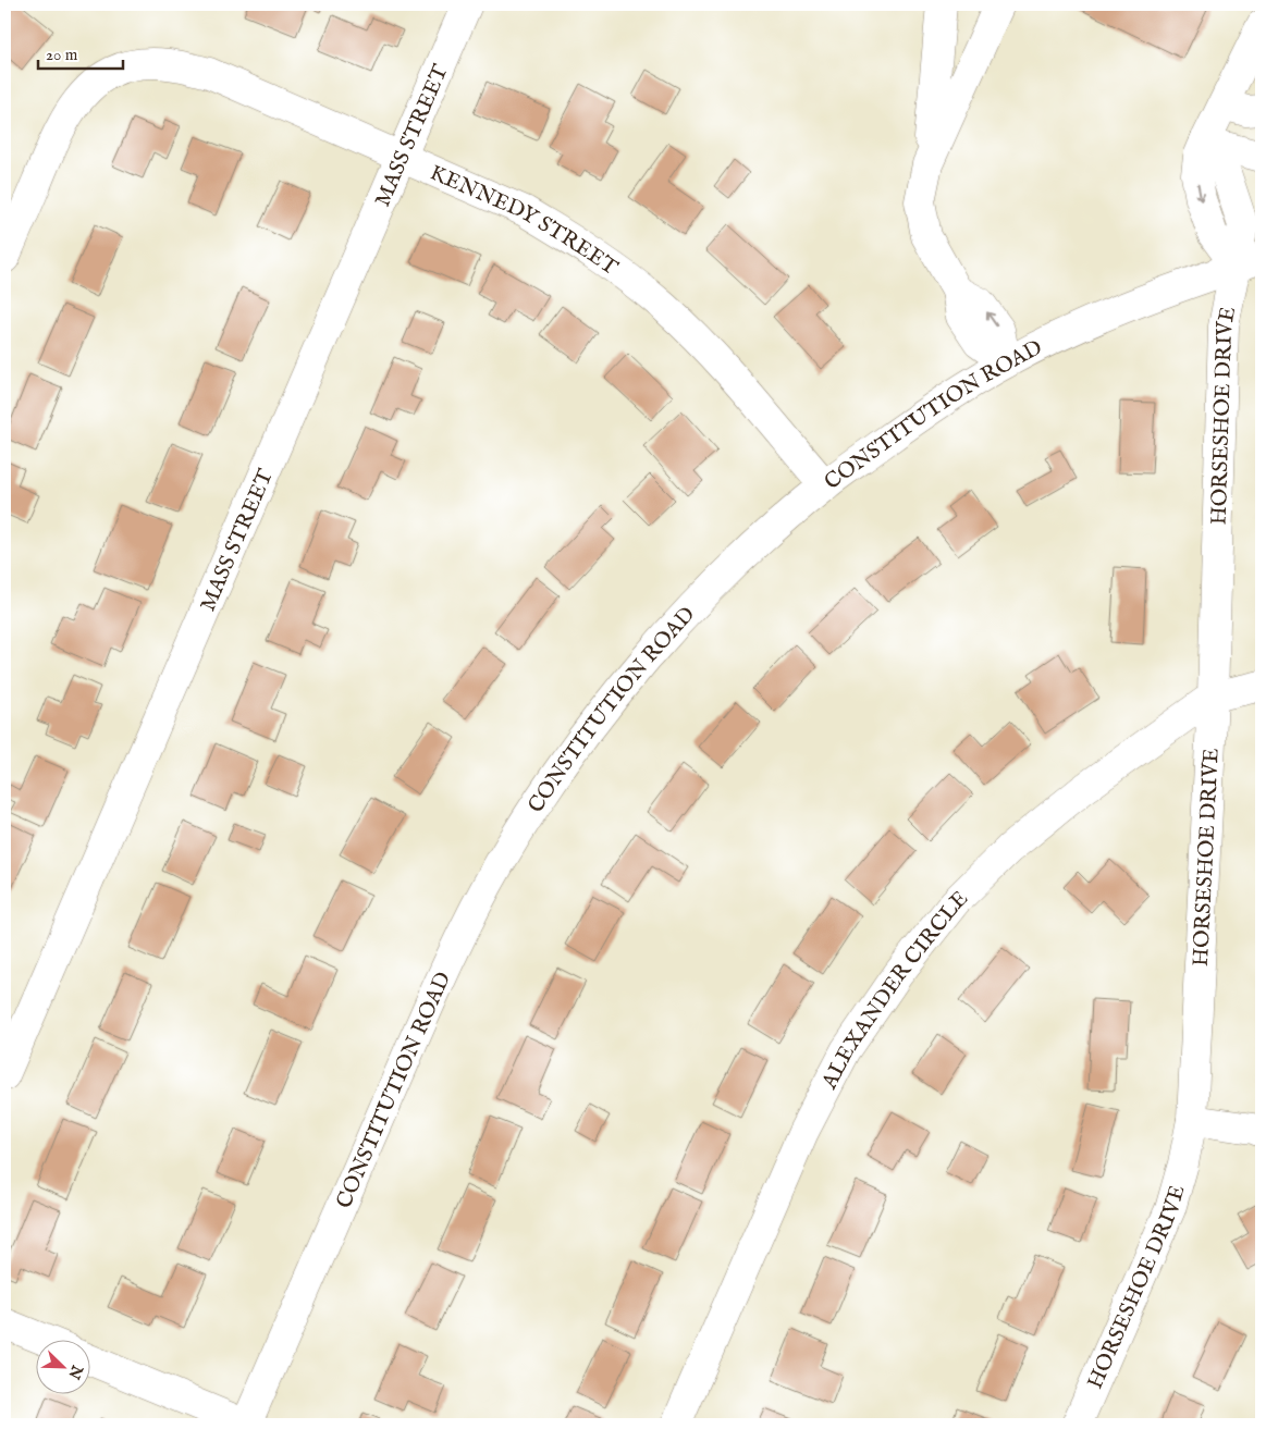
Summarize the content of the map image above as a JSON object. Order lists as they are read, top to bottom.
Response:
{
  "streets": {
    "street": [
      "MASS STREET",
      "KENNEDY STREET",
      "CONSTITUTION ROAD",
      "HORSESHOE DRIVE",
      "ALEXANDER CIRCLE"
    ]
  },
  "crossings": [
    ["MASS STREET", "KENNEDY STREET"],
    ["KENNEDY STREET", "CONSTITUTION ROAD"],
    ["CONSTITUTION ROAD", "HORSESHOE DRIVE"],
    ["HORSESHOE DRIVE", "ALEXANDER CIRCLE"]
  ],
  "scale_bar": "20 m",
  "north": "bottom right"
}
